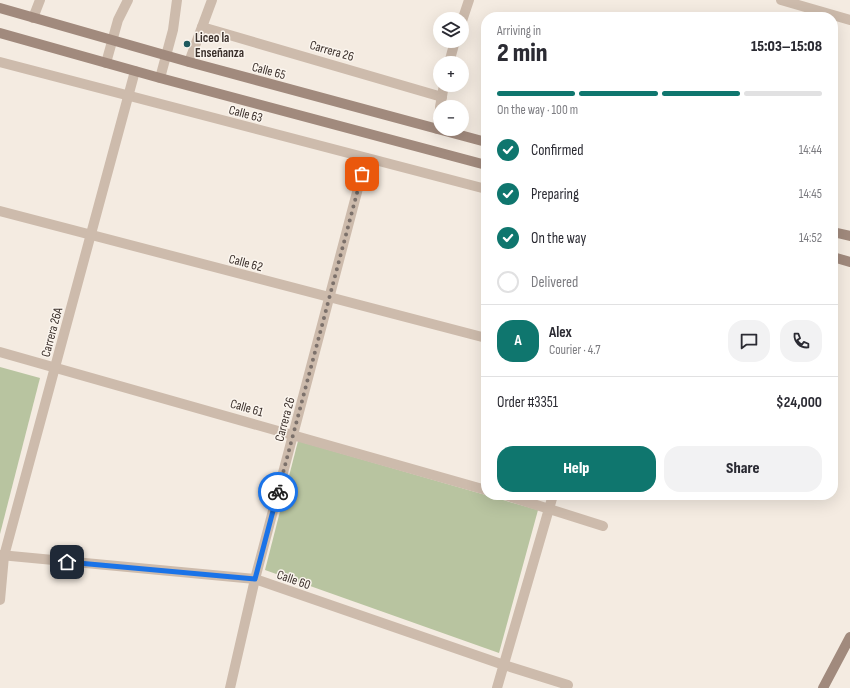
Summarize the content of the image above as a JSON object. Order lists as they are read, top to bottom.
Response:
{
  "streets": {
    "street": [
      "Carrera 26",
      "Calle 65",
      "Calle 63",
      "Calle 62",
      "Carrera 26A",
      "Calle 61",
      "Calle 60"
    ]
  },
  "crossings": [
    ["Carrera 26", "Calle 63"],
    ["Carrera 26", "Calle 62"],
    ["Carrera 26", "Calle 61"],
    ["Carrera 26", "Calle 60"],
    ["Calle 63", "Carrera 26A"],
    ["Calle 62", "Carrera 26A"],
    ["Carrera 26A", "Calle 61"],
    ["Carrera 26A", "Calle 60"]
  ],
  "places": ["Liceo la Enseñanza"],
  "page": {
    "map_buttons": ["+", "−"],
    "heading": ["2 min", "Arriving in", "15:03–15:08"],
    "panel": [
      "Alex",
      "Courier · 4.7",
      "Order #3351",
      "$24,000"
    ],
    "bar": "On the way · 100 m",
    "list": [
      ["Confirmed", "14:44"],
      ["Preparing", "14:45"],
      ["On the way", "14:52"],
      "Delivered"
    ],
    "round": "A",
    "buttons": ["Help", "Share"]
  }
}
